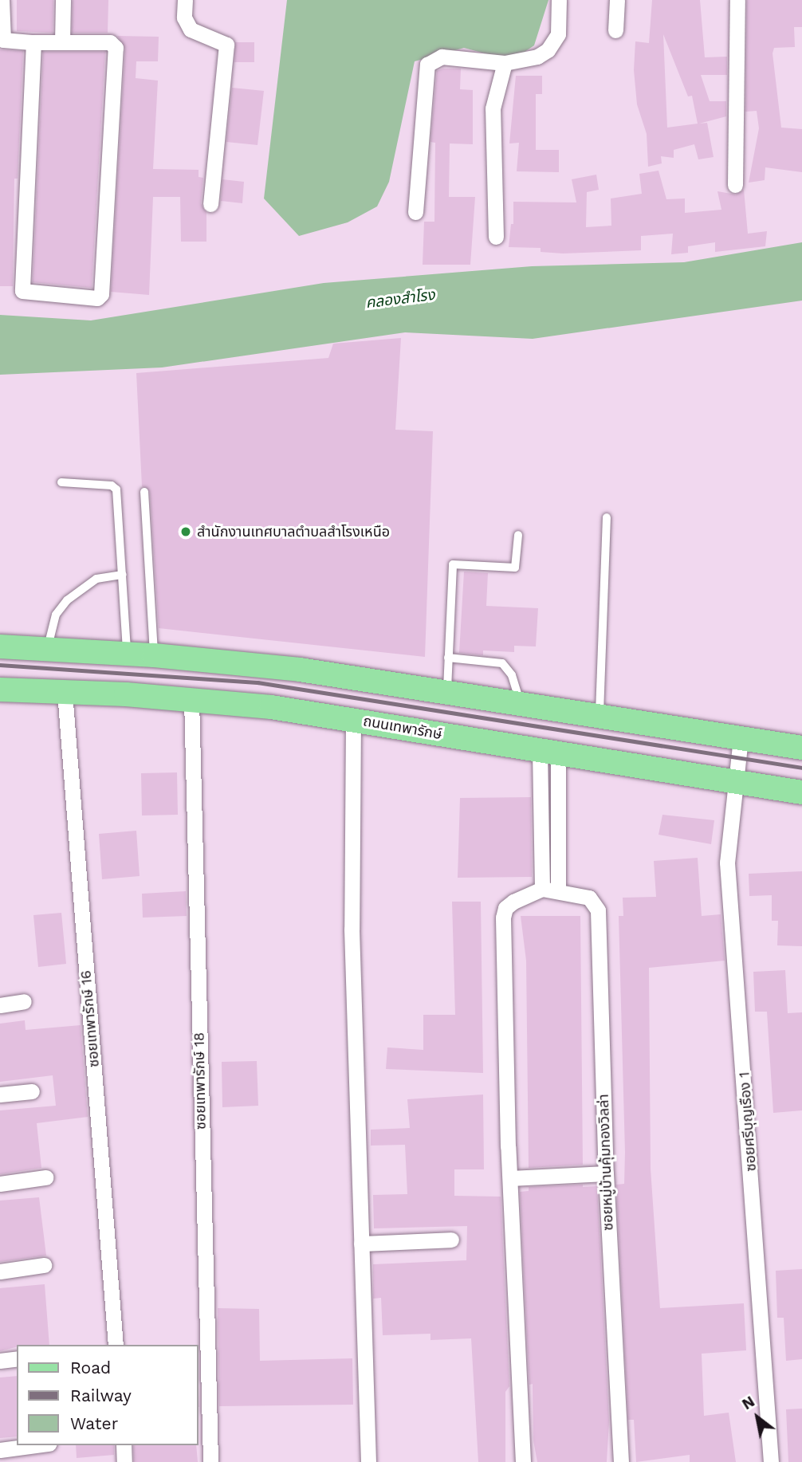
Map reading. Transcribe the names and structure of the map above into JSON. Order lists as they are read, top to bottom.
{
  "streets": {
    "main road": ["ถนนเทพารักษ์"],
    "street": [
      "ซอยเทพารักษ์ 16",
      "ซอยเทพารักษ์ 18",
      "ซอยศรีบุญเรือง 1",
      "ซอยหมู่บ้านคุ้มทองวิลล่า"
    ]
  },
  "crossings": [
    ["ถนนเทพารักษ์", "ซอยเทพารักษ์ 16"],
    ["ถนนเทพารักษ์", "ซอยเทพารักษ์ 18"],
    ["ถนนเทพารักษ์", "ซอยศรีบุญเรือง 1"]
  ],
  "water": ["คลองสำโรง"],
  "places": ["สำนักงานเทศบาลตำบลสำโรงเหนือ"],
  "legend": ["Road", "Railway", "Water"],
  "north": "top left"
}
